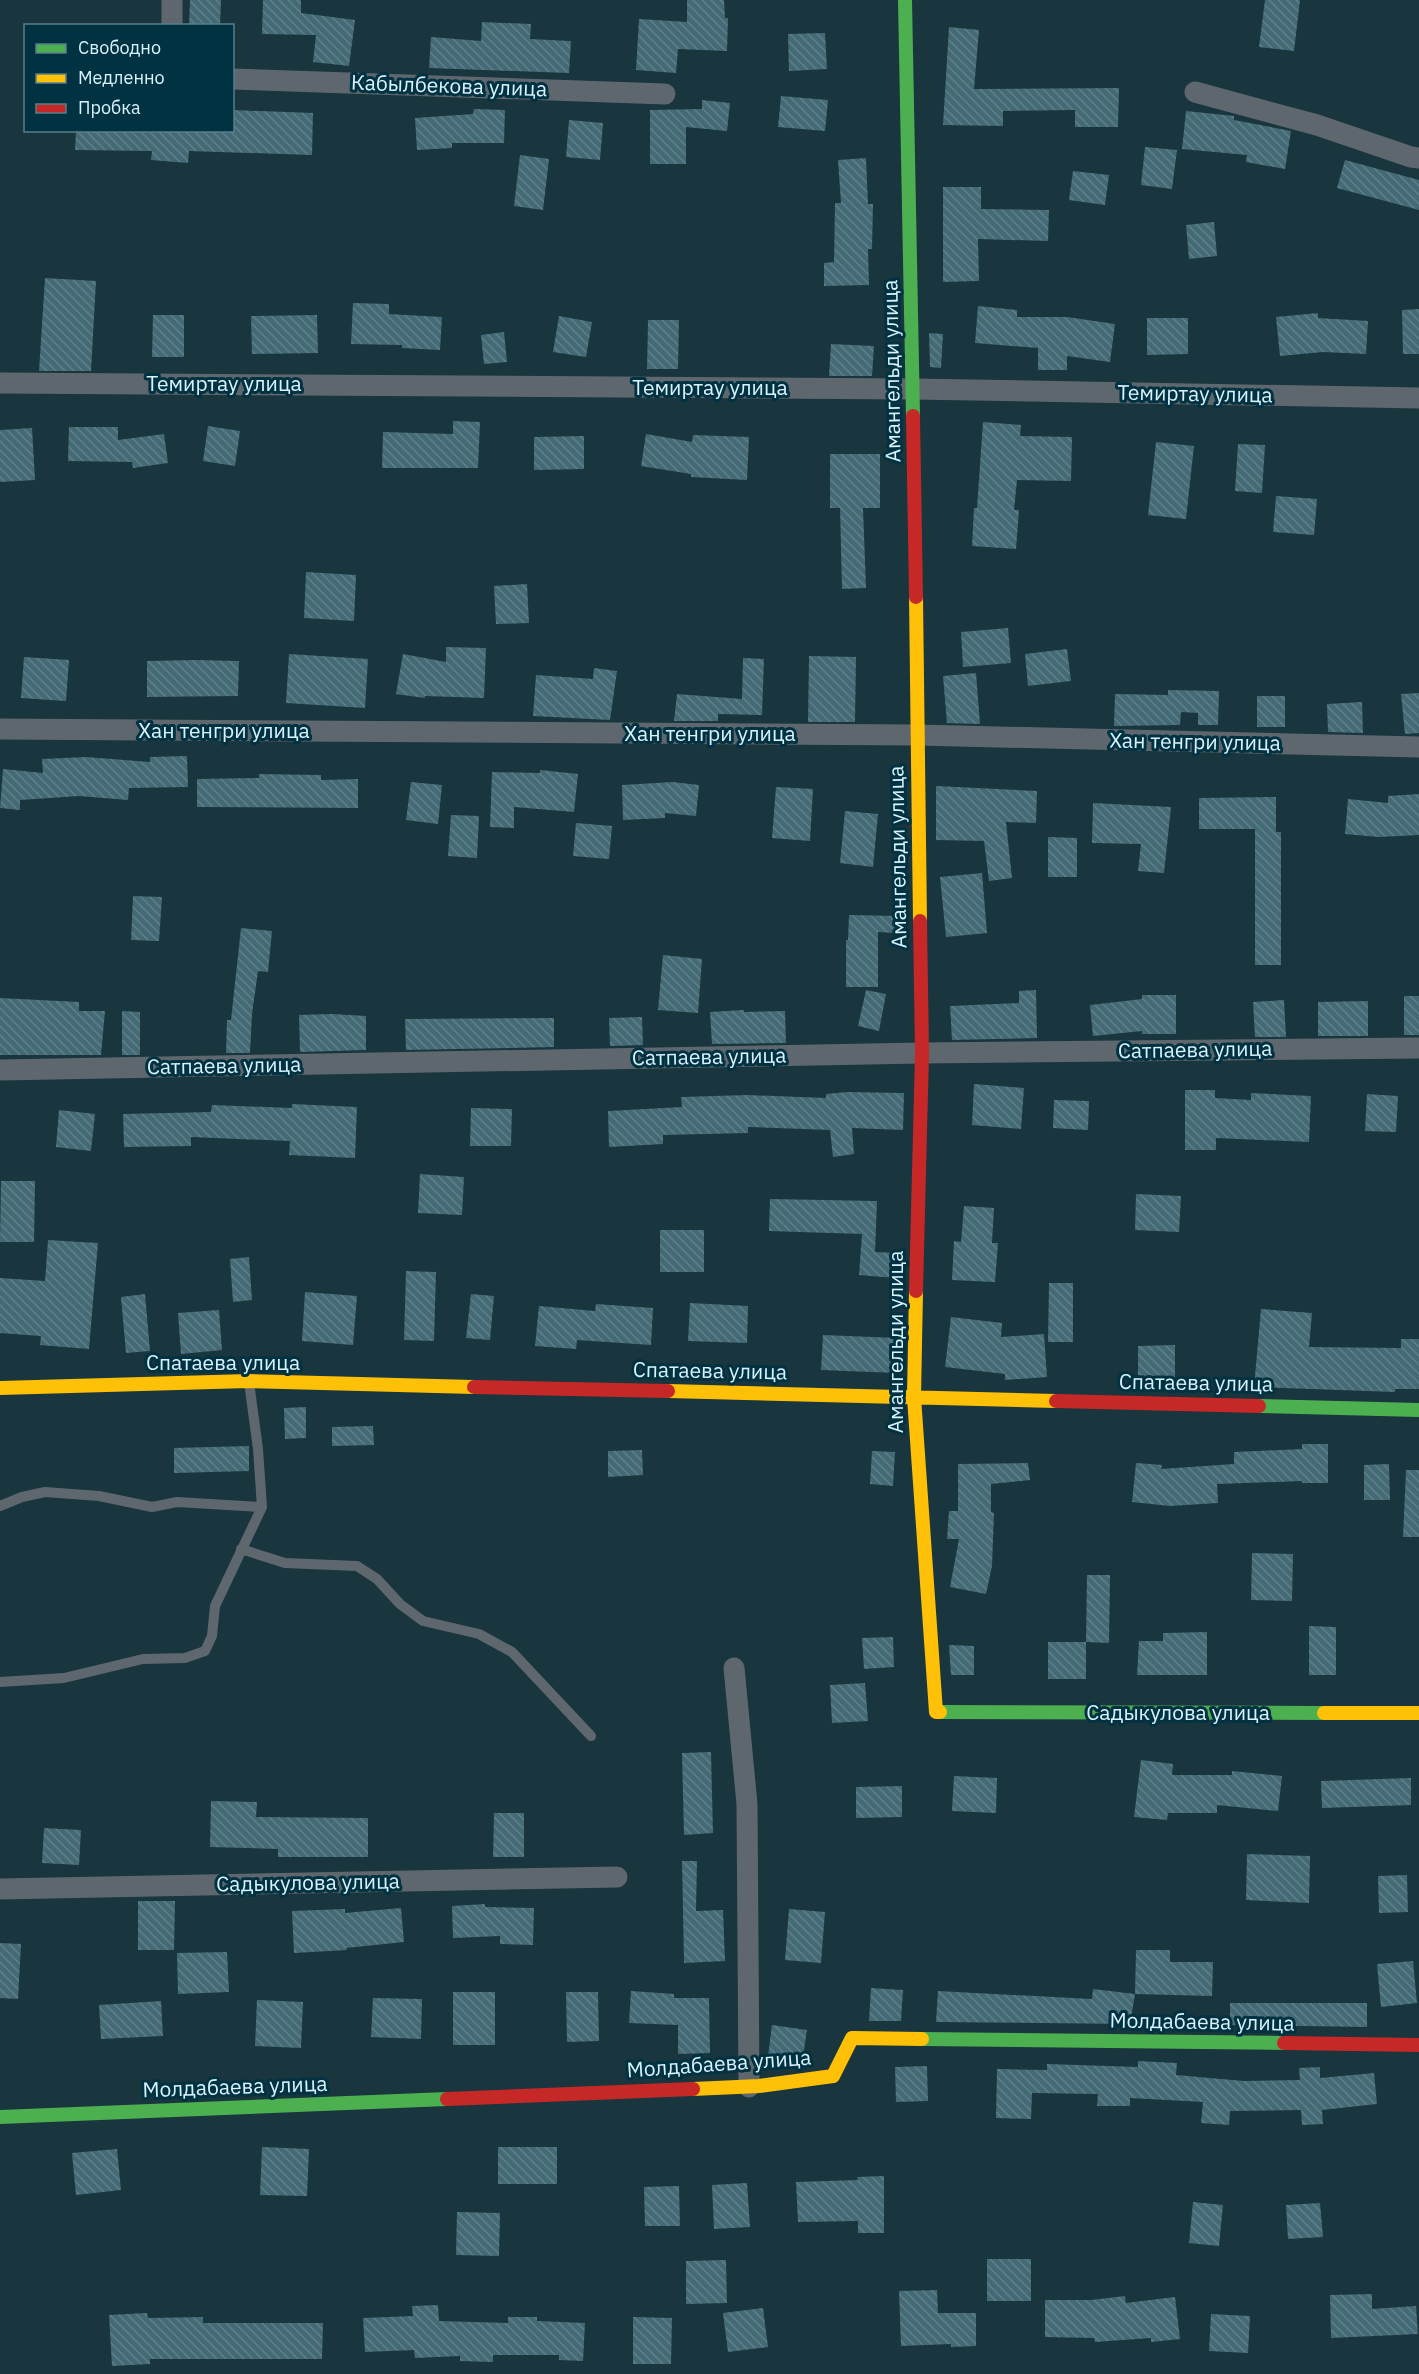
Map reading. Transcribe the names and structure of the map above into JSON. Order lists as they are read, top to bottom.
{
  "streets": {
    "street": [
      "Кабылбекова улица",
      "Амангельди улица",
      "Темиртау улица",
      "Хан тенгри улица",
      "Сатпаева улица",
      "Спатаева улица",
      "Садыкулова улица",
      "Молдабаева улица"
    ]
  },
  "crossings": [
    ["Амангельди улица", "Темиртау улица"],
    ["Амангельди улица", "Хан тенгри улица"],
    ["Амангельди улица", "Сатпаева улица"],
    ["Амангельди улица", "Спатаева улица"],
    ["Амангельди улица", "Садыкулова улица"]
  ],
  "legend": ["Свободно", "Медленно", "Пробка"]
}
